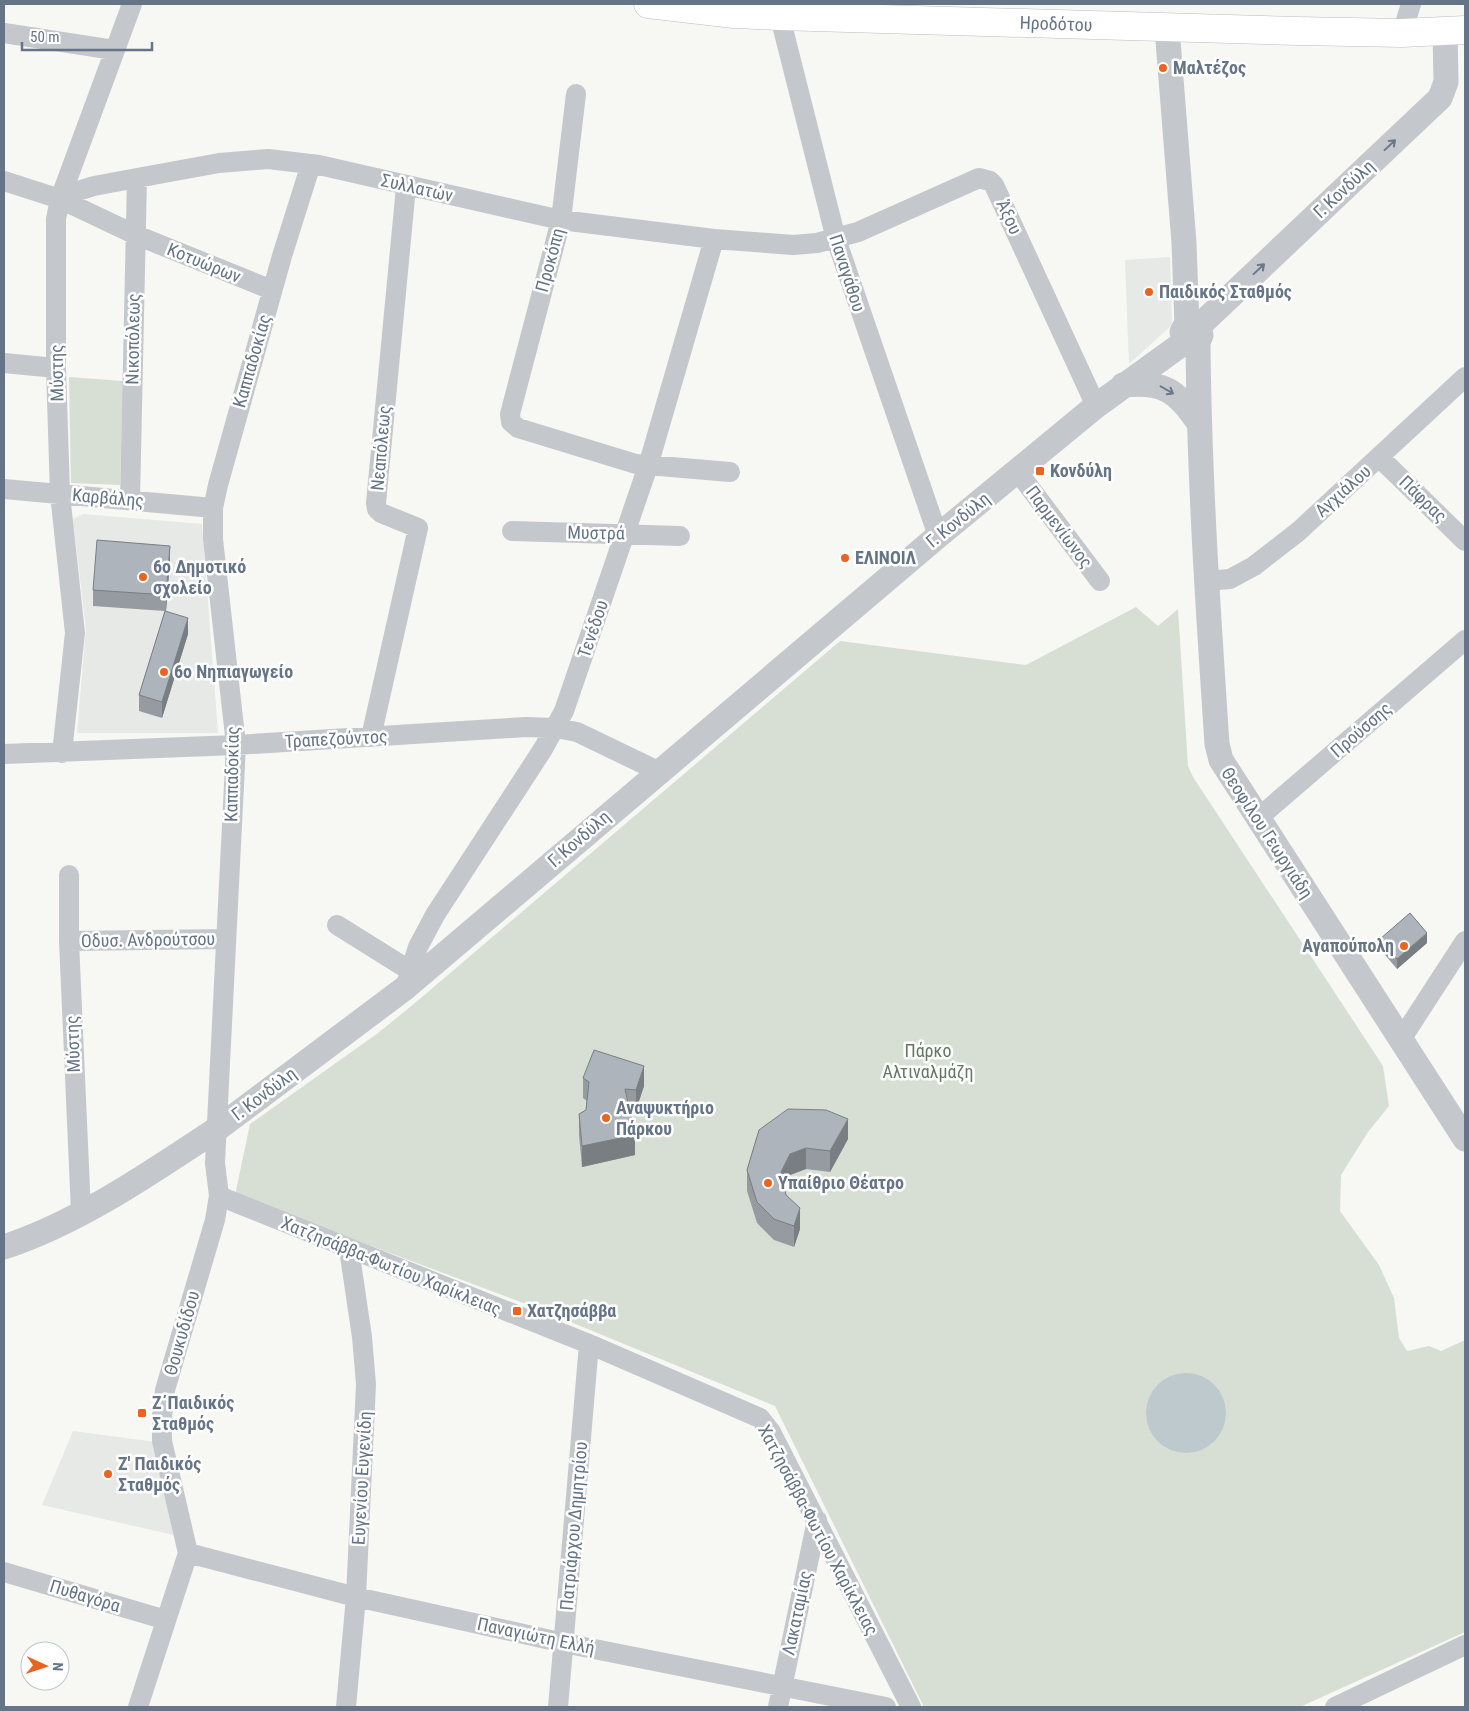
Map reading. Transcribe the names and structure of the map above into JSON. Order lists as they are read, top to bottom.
{
  "streets": {
    "main road": ["Ηροδότου"],
    "street": [
      "Συλλατών",
      "Γ. Κονδύλη",
      "Άξου",
      "Προκόπη",
      "Κοτυώρων",
      "Παναγάθου",
      "Νικοπόλεως",
      "Καππαδοκίας",
      "Μύστης",
      "Νεαπόλεως",
      "Αγχιάλου",
      "Καρβάλης",
      "Πάφρας",
      "Παρμενίωνος",
      "Μυστρά",
      "Τενέδου",
      "Προύσσης",
      "Τραπεζούντος",
      "Θεοφίλου Γεωργιάδη",
      "Οδυσ. Ανδρούτσου",
      "Χατζησάββα-Φωτίου Χαρίκλειας",
      "Θουκυδίδου",
      "Ευγενίου Ευγενίδη",
      "Πατριάρχου Δημητρίου",
      "Πυθαγόρα",
      "Λακαταμίας",
      "Παναγιώτη Ελλή"
    ]
  },
  "crossings": [
    ["Ηροδότου", "Γ. Κονδύλη"],
    ["Ηροδότου", "Παναγάθου"],
    ["Ηροδότου", "Θεοφίλου Γεωργιάδη"],
    ["Συλλατών", "Άξου"],
    ["Συλλατών", "Προκόπη"],
    ["Συλλατών", "Κοτυώρων"],
    ["Συλλατών", "Παναγάθου"],
    ["Συλλατών", "Νικοπόλεως"],
    ["Συλλατών", "Καππαδοκίας"],
    ["Συλλατών", "Μύστης"],
    ["Συλλατών", "Νεαπόλεως"],
    ["Συλλατών", "Τενέδου"],
    ["Γ. Κονδύλη", "Άξου"],
    ["Γ. Κονδύλη", "Παναγάθου"],
    ["Γ. Κονδύλη", "Καππαδοκίας"],
    ["Γ. Κονδύλη", "Μύστης"],
    ["Γ. Κονδύλη", "Παρμενίωνος"],
    ["Γ. Κονδύλη", "Τενέδου"],
    ["Γ. Κονδύλη", "Τραπεζούντος"],
    ["Γ. Κονδύλη", "Θεοφίλου Γεωργιάδη"],
    ["Γ. Κονδύλη", "Θουκυδίδου"],
    ["Άξου", "Παναγάθου"],
    ["Προκόπη", "Τενέδου"],
    ["Κοτυώρων", "Νικοπόλεως"],
    ["Κοτυώρων", "Καππαδοκίας"],
    ["Κοτυώρων", "Μύστης"],
    ["Νικοπόλεως", "Καρβάλης"],
    ["Καππαδοκίας", "Καρβάλης"],
    ["Καππαδοκίας", "Τραπεζούντος"],
    ["Καππαδοκίας", "Οδυσ. Ανδρούτσου"],
    ["Καππαδοκίας", "Θουκυδίδου"],
    ["Μύστης", "Καρβάλης"],
    ["Μύστης", "Τραπεζούντος"],
    ["Μύστης", "Οδυσ. Ανδρούτσου"],
    ["Νεαπόλεως", "Τραπεζούντος"],
    ["Αγχιάλου", "Πάφρας"],
    ["Αγχιάλου", "Θεοφίλου Γεωργιάδη"],
    ["Μυστρά", "Τενέδου"],
    ["Τενέδου", "Τραπεζούντος"],
    ["Προύσσης", "Θεοφίλου Γεωργιάδη"],
    ["Χατζησάββα-Φωτίου Χαρίκλειας", "Θουκυδίδου"],
    ["Χατζησάββα-Φωτίου Χαρίκλειας", "Ευγενίου Ευγενίδη"],
    ["Χατζησάββα-Φωτίου Χαρίκλειας", "Πατριάρχου Δημητρίου"],
    ["Χατζησάββα-Φωτίου Χαρίκλειας", "Λακαταμίας"],
    ["Θουκυδίδου", "Παναγιώτη Ελλή"],
    ["Ευγενίου Ευγενίδη", "Παναγιώτη Ελλή"],
    ["Πατριάρχου Δημητρίου", "Παναγιώτη Ελλή"],
    ["Λακαταμίας", "Παναγιώτη Ελλή"]
  ],
  "parks": ["Πάρκο Αλτιναλμάζη"],
  "places": {
    "other": [
      "Μαλτέζος",
      "Παιδικός Σταθμός",
      "ΕΛΙΝΟΙΛ",
      "6ο Δημοτικό σχολείο",
      "6ο Νηπιαγωγείο",
      "Αγαπούπολη",
      "Αναψυκτήριο Πάρκου",
      "Υπαίθριο Θέατρο",
      "Ζ' Παιδικός Σταθμός"
    ],
    "transit": ["Κονδύλη", "Χατζησάββα", "Ζ΄Παιδικός Σταθμός"]
  },
  "scale_bar": "50 m",
  "north": "right"
}
